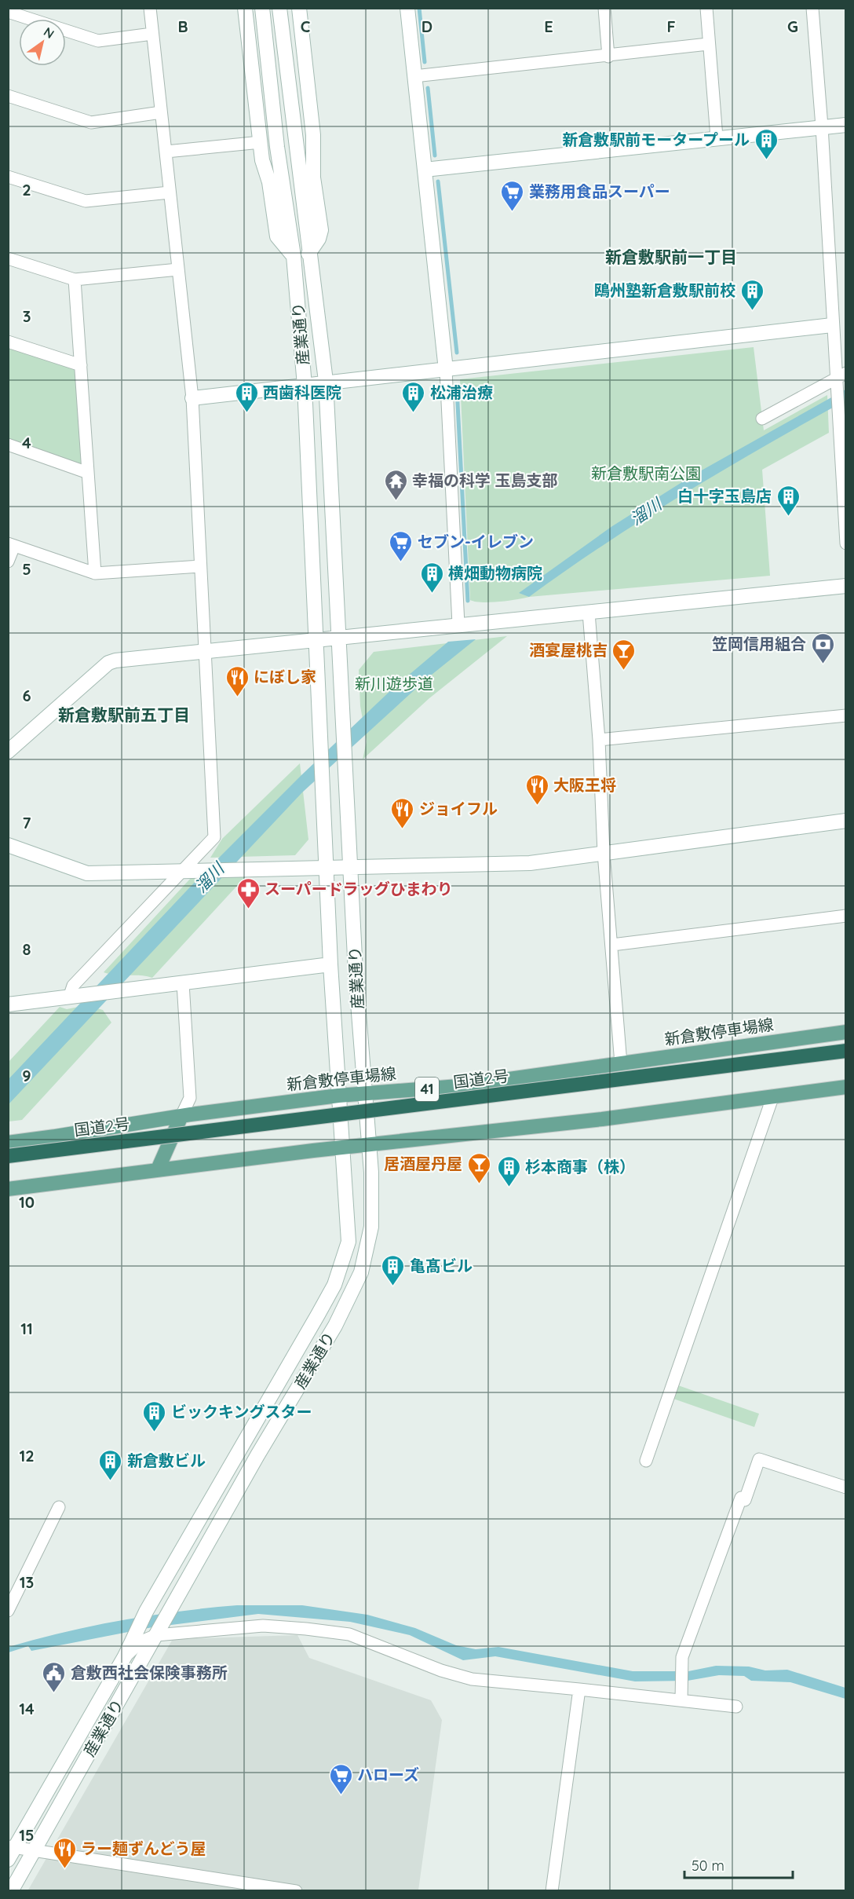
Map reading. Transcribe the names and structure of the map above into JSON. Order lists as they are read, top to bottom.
{
  "streets": {
    "highway": ["国道2号"],
    "main road": ["新倉敷停車場線", "41"],
    "street": ["産業通り"]
  },
  "crossings": [
    ["産業通り", "新倉敷停車場線"]
  ],
  "districts": ["新倉敷駅前一丁目", "新倉敷駅前五丁目"],
  "water": ["溜川"],
  "parks": ["新倉敷駅南公園", "新川遊歩道"],
  "places": {
    "building": [
      "新倉敷駅前モータープール",
      "鴎州塾新倉敷駅前校",
      "西歯科医院",
      "松浦治療",
      "白十字玉島店",
      "横畑動物病院",
      "杉本商事（株）",
      "亀髙ビル",
      "ビックキングスター",
      "新倉敷ビル"
    ],
    "supermarket": ["業務用食品スーパー", "セブン-イレブン", "ハローズ"],
    "temple": ["幸福の科学 玉島支部"],
    "bank": ["笠岡信用組合"],
    "bar": ["酒宴屋桃吉", "居酒屋丹屋"],
    "restaurant": [
      "にぼし家",
      "大阪王将",
      "ジョイフル",
      "ラー麺ずんどう屋"
    ],
    "pharmacy": ["スーパードラッグひまわり"],
    "public building": ["倉敷西社会保険事務所"]
  },
  "scale_bar": "50 m",
  "north": "top right",
  "grid": {
    "columns": [
      "B",
      "C",
      "D",
      "E",
      "F",
      "G"
    ],
    "rows": [
      "2",
      "3",
      "4",
      "5",
      "6",
      "7",
      "8",
      "9",
      "10",
      "11",
      "12",
      "13",
      "14",
      "15"
    ]
  }
}
